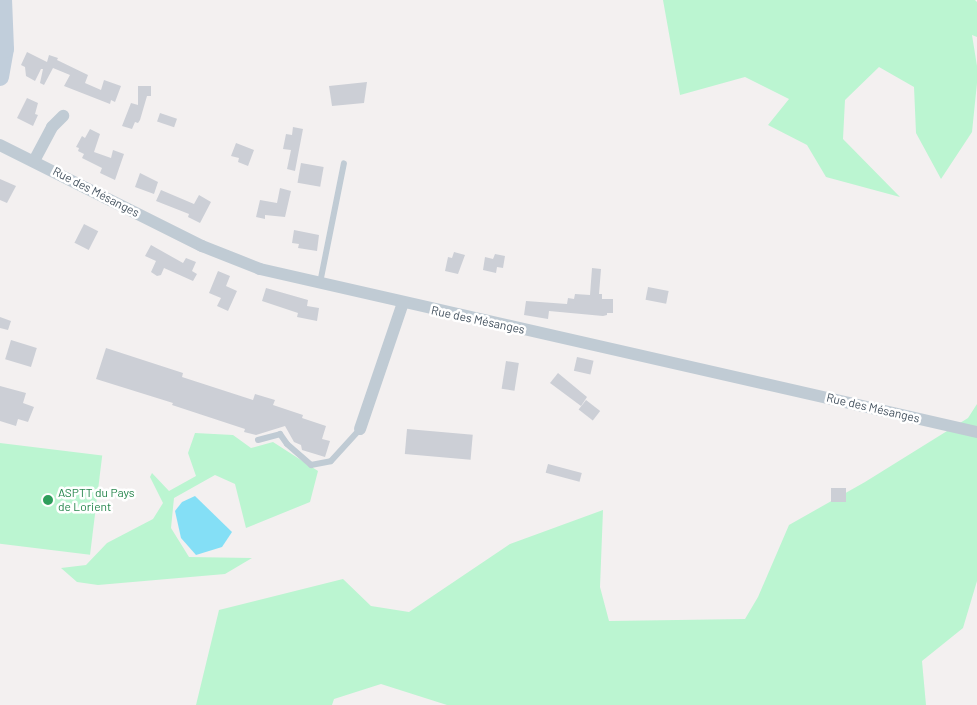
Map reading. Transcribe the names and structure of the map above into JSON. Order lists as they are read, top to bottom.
{
  "streets": {
    "street": ["Rue des Mésanges"]
  },
  "places": ["ASPTT du Pays de Lorient"]
}
